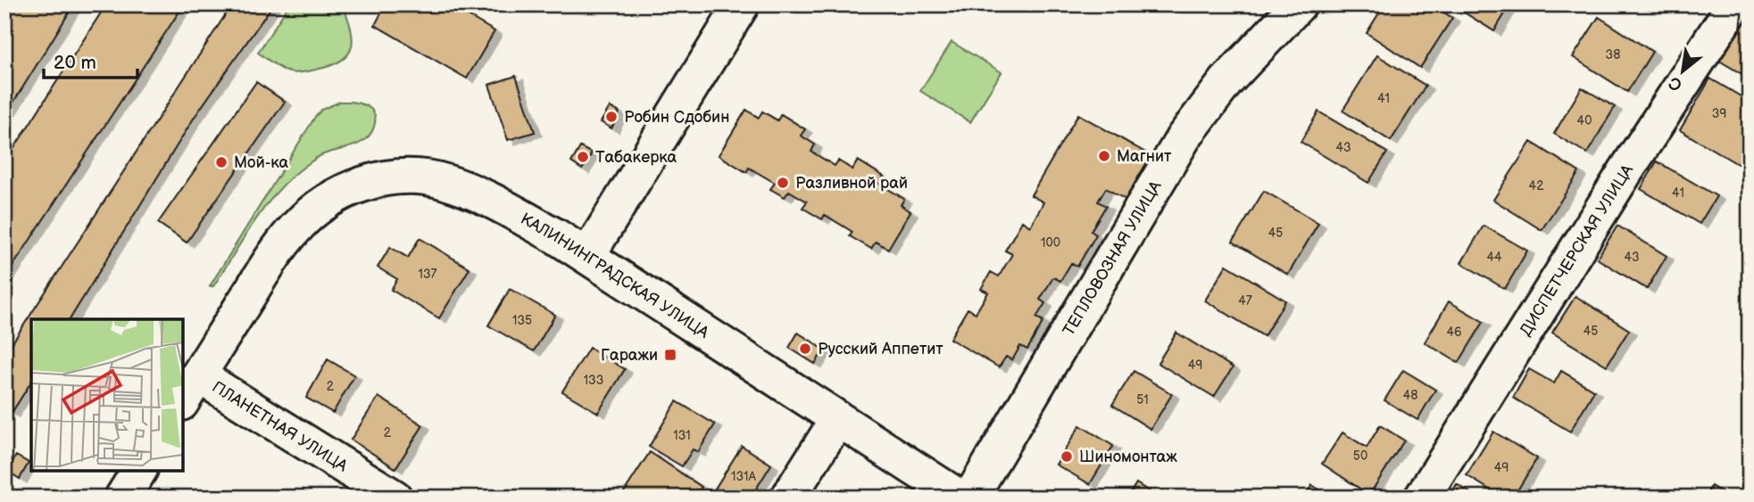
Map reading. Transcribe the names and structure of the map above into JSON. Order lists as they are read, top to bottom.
{
  "streets": {
    "street": [
      "ДИСПЕТЧЕРСКАЯ УЛИЦА",
      "ТЕПЛОВОЗНАЯ УЛИЦА",
      "КАЛИНИНГРАДСКАЯ УЛИЦА",
      "ПЛАНЕТНАЯ УЛИЦА"
    ]
  },
  "crossings": [
    ["КАЛИНИНГРАДСКАЯ УЛИЦА", "ПЛАНЕТНАЯ УЛИЦА"]
  ],
  "places": {
    "other": [
      "Робин Сдобин",
      "Магнит",
      "Табакерка",
      "Мой-ка",
      "Разливной рай",
      "Русский Аппетит",
      "Шиномонтаж"
    ],
    "transit": ["Гаражи"]
  },
  "house_numbers": [
    "38",
    "41",
    "39",
    "40",
    "43",
    "42",
    "41",
    "45",
    "100",
    "44",
    "43",
    "137",
    "47",
    "135",
    "45",
    "46",
    "49",
    "133",
    "2",
    "48",
    "51",
    "2",
    "131",
    "50",
    "49",
    "131А"
  ],
  "scale_bar": "20 m",
  "north": "bottom left"
}
